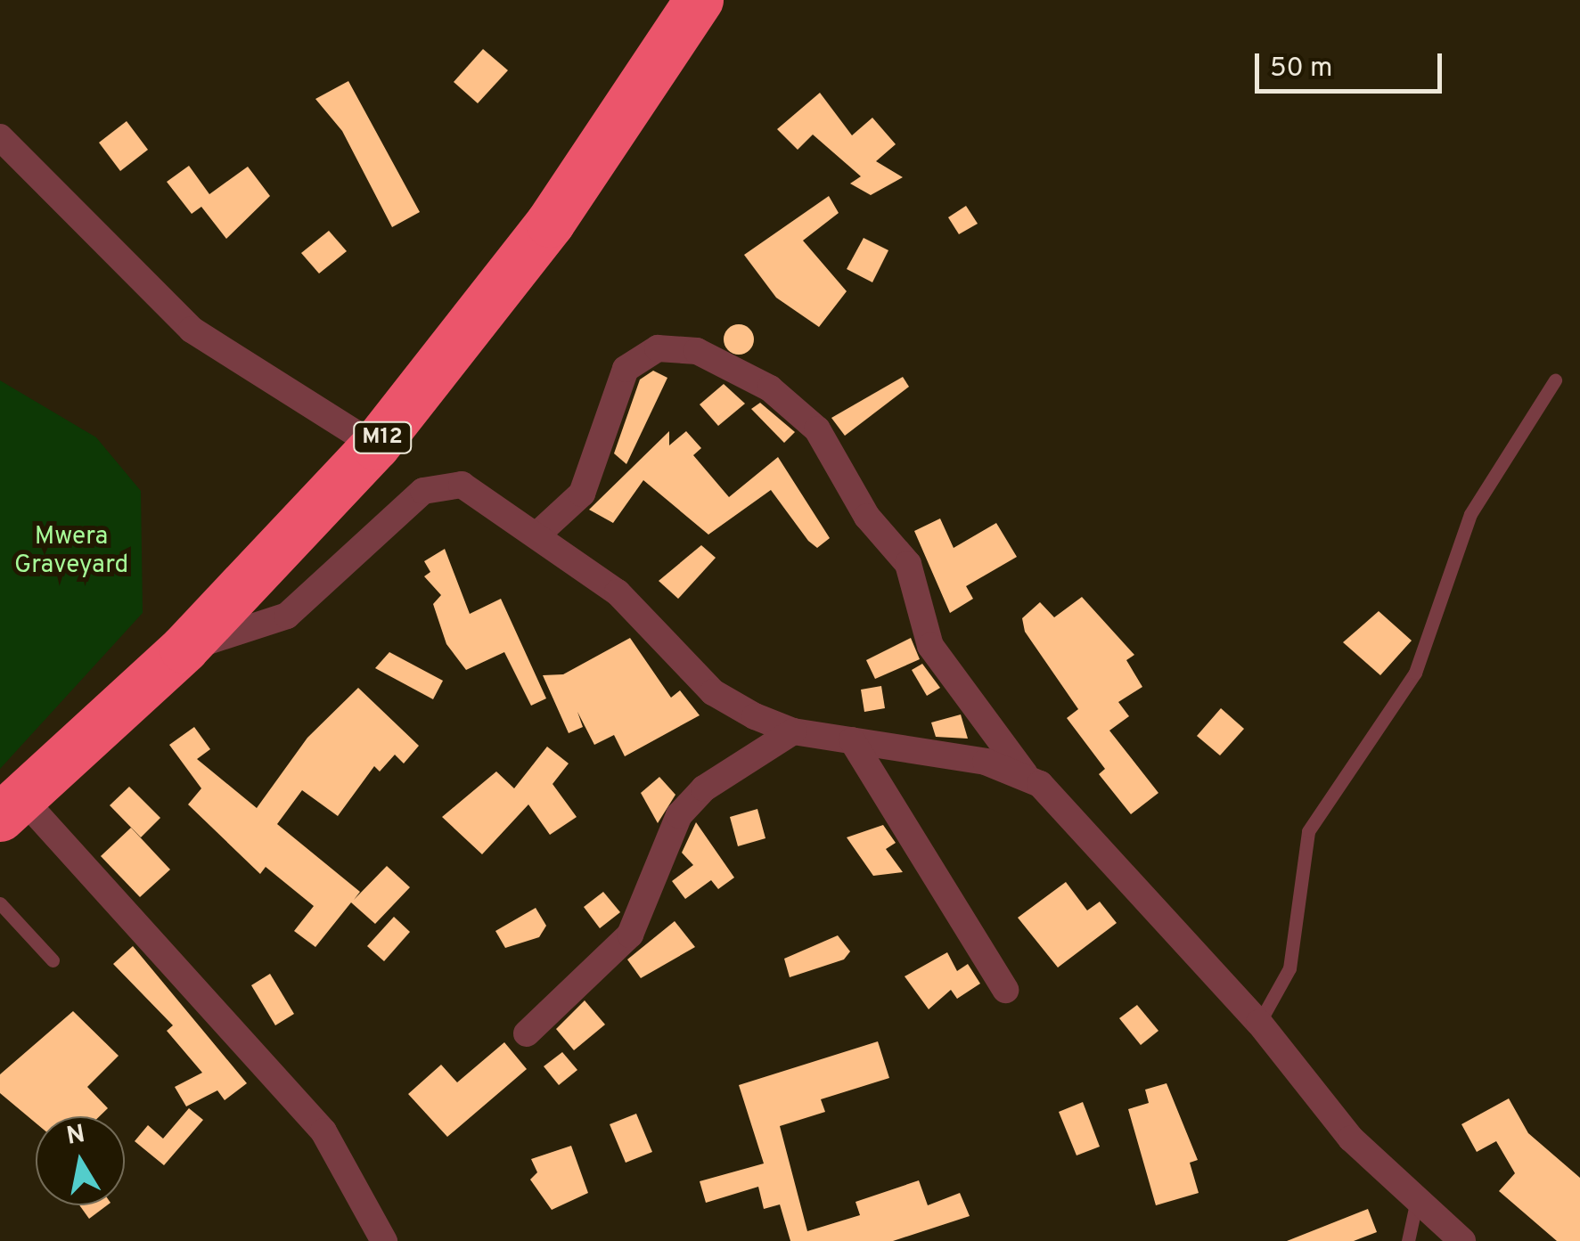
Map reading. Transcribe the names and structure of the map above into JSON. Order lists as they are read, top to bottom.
{
  "streets": {
    "highway": ["M12"]
  },
  "parks": ["Mwera Graveyard"],
  "scale_bar": "50 m",
  "north": "top"
}
